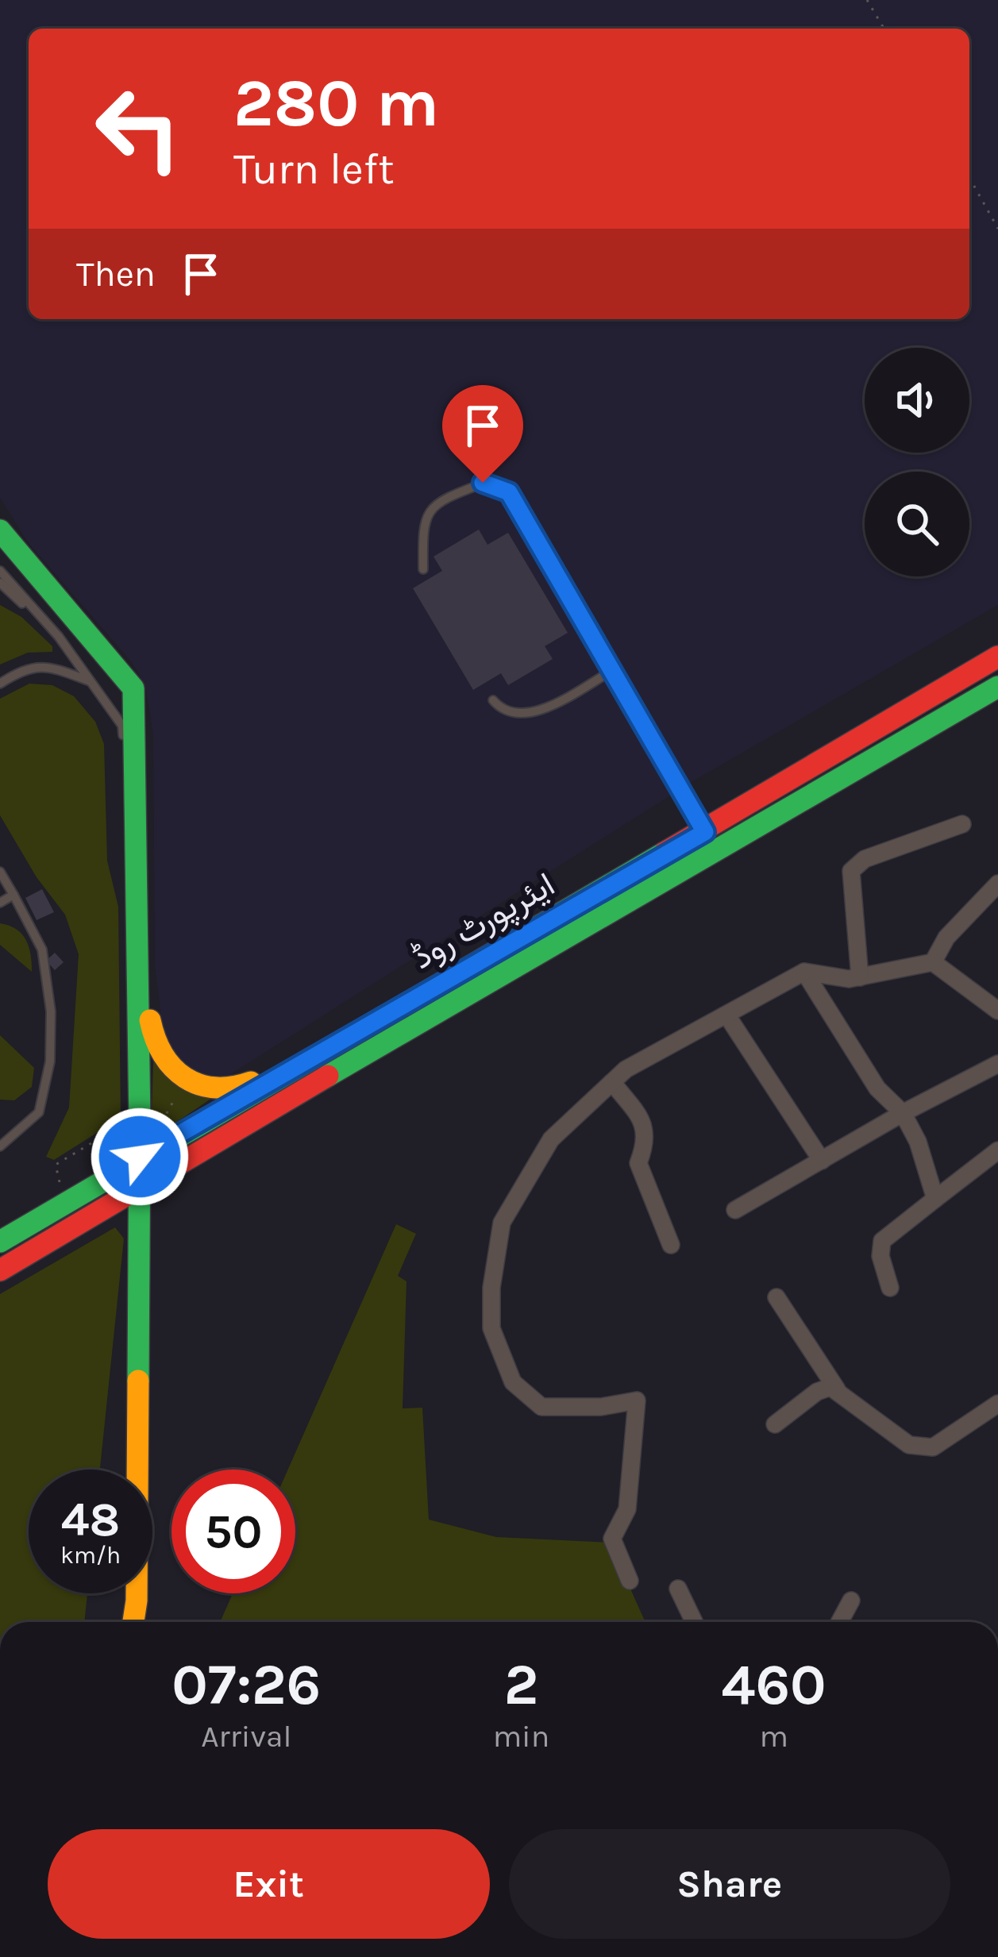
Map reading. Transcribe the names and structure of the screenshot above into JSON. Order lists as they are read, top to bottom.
{
  "streets": {
    "main road": ["ایئرپورٹ روڈ"]
  },
  "page": {
    "turn": ["280 m", "Turn left"],
    "then": "Then",
    "speed": "48 km/h",
    "limit": "50",
    "eta": [
      "07:26",
      "Arrival",
      "2",
      "min",
      "460",
      "m"
    ],
    "buttons": ["Exit", "Share"]
  }
}
